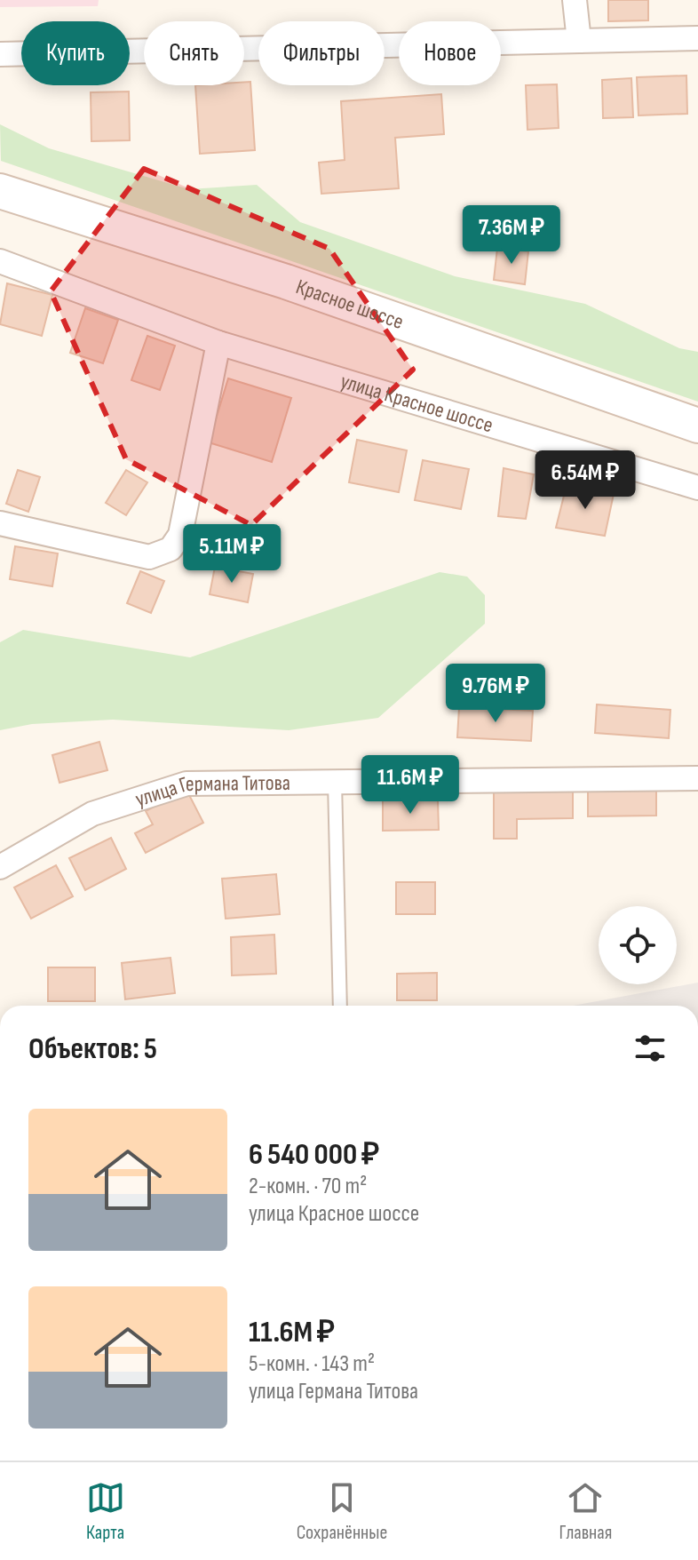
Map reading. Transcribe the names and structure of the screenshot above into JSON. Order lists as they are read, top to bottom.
{
  "streets": {
    "main road": ["Красное шоссе"],
    "street": ["улица Красное шоссе", "улица Германа Титова"]
  },
  "page": {
    "chip": [
      "Купить",
      "Снять",
      "Фильтры",
      "Новое"
    ],
    "price": [
      "7.36M ₽",
      "6.54M ₽",
      "5.11M ₽",
      "9.76M ₽",
      "11.6M ₽"
    ],
    "heading": "Объектов: 5",
    "list": [
      {
        "name": "6 540 000 ₽",
        "note": "2-комн. · 70 m² · улица Красное шоссе"
      },
      {
        "name": "11.6M ₽",
        "note": "5-комн. · 143 m² · улица Германа Титова"
      }
    ],
    "tabs": ["Карта", "Сохранённые", "Главная"]
  }
}
